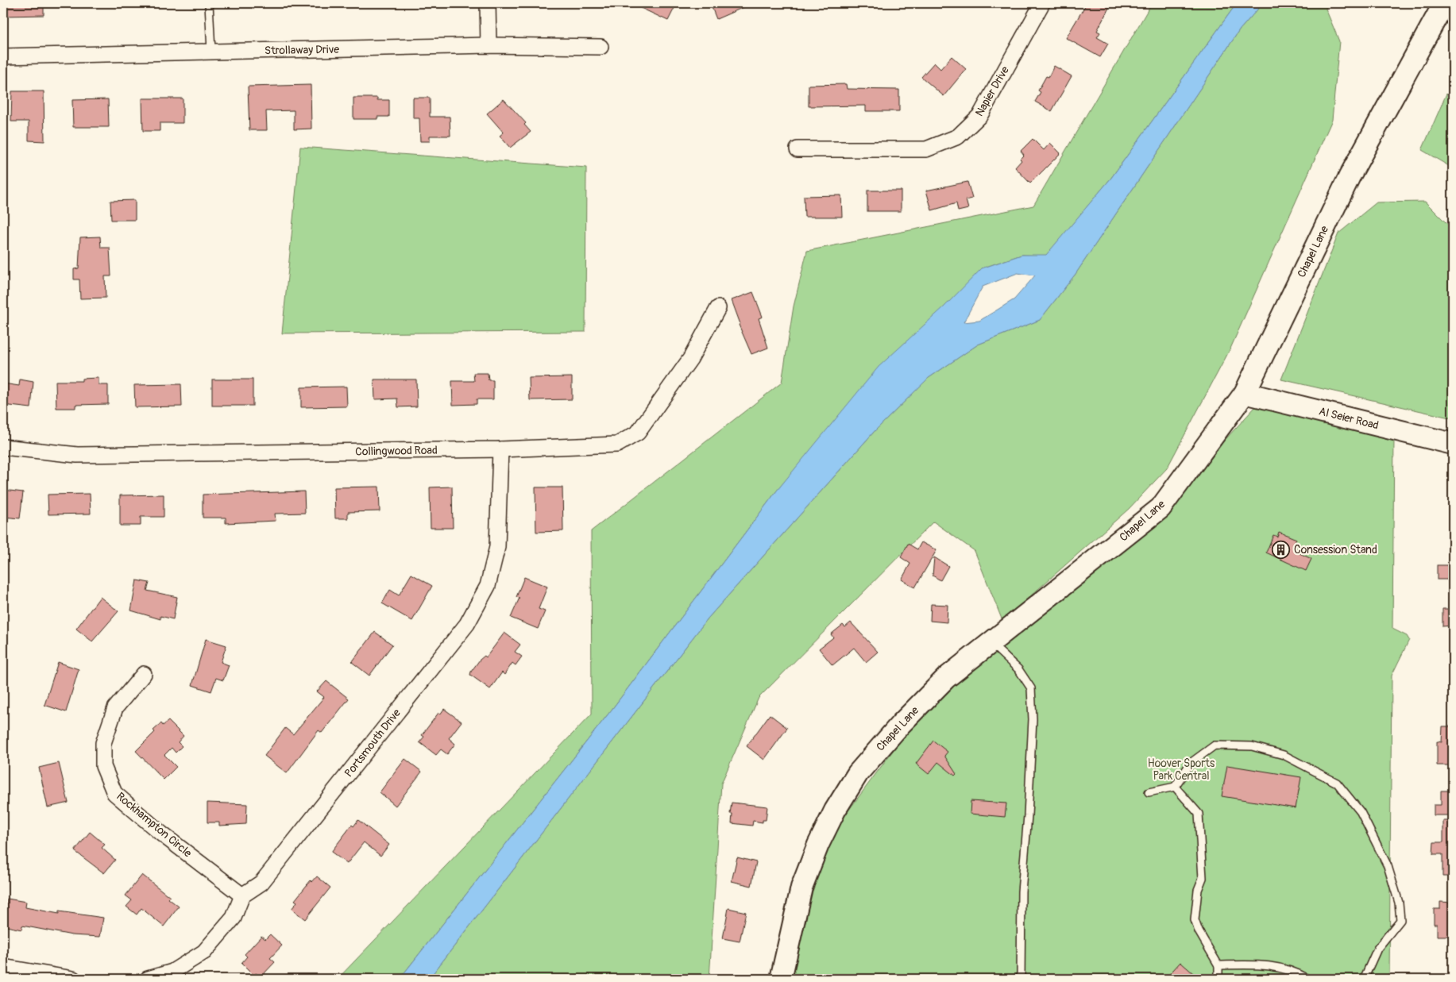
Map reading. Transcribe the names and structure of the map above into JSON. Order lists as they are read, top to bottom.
{
  "streets": {
    "street": [
      "Strollaway Drive",
      "Napier Drive",
      "Chapel Lane",
      "Al Seier Road",
      "Collingwood Road",
      "Portsmouth Drive",
      "Rockhampton Circle"
    ]
  },
  "crossings": [
    ["Chapel Lane", "Al Seier Road"],
    ["Collingwood Road", "Portsmouth Drive"],
    ["Portsmouth Drive", "Rockhampton Circle"]
  ],
  "parks": ["Hoover Sports Park Central"],
  "places": {
    "building": ["Consession Stand"]
  }
}
